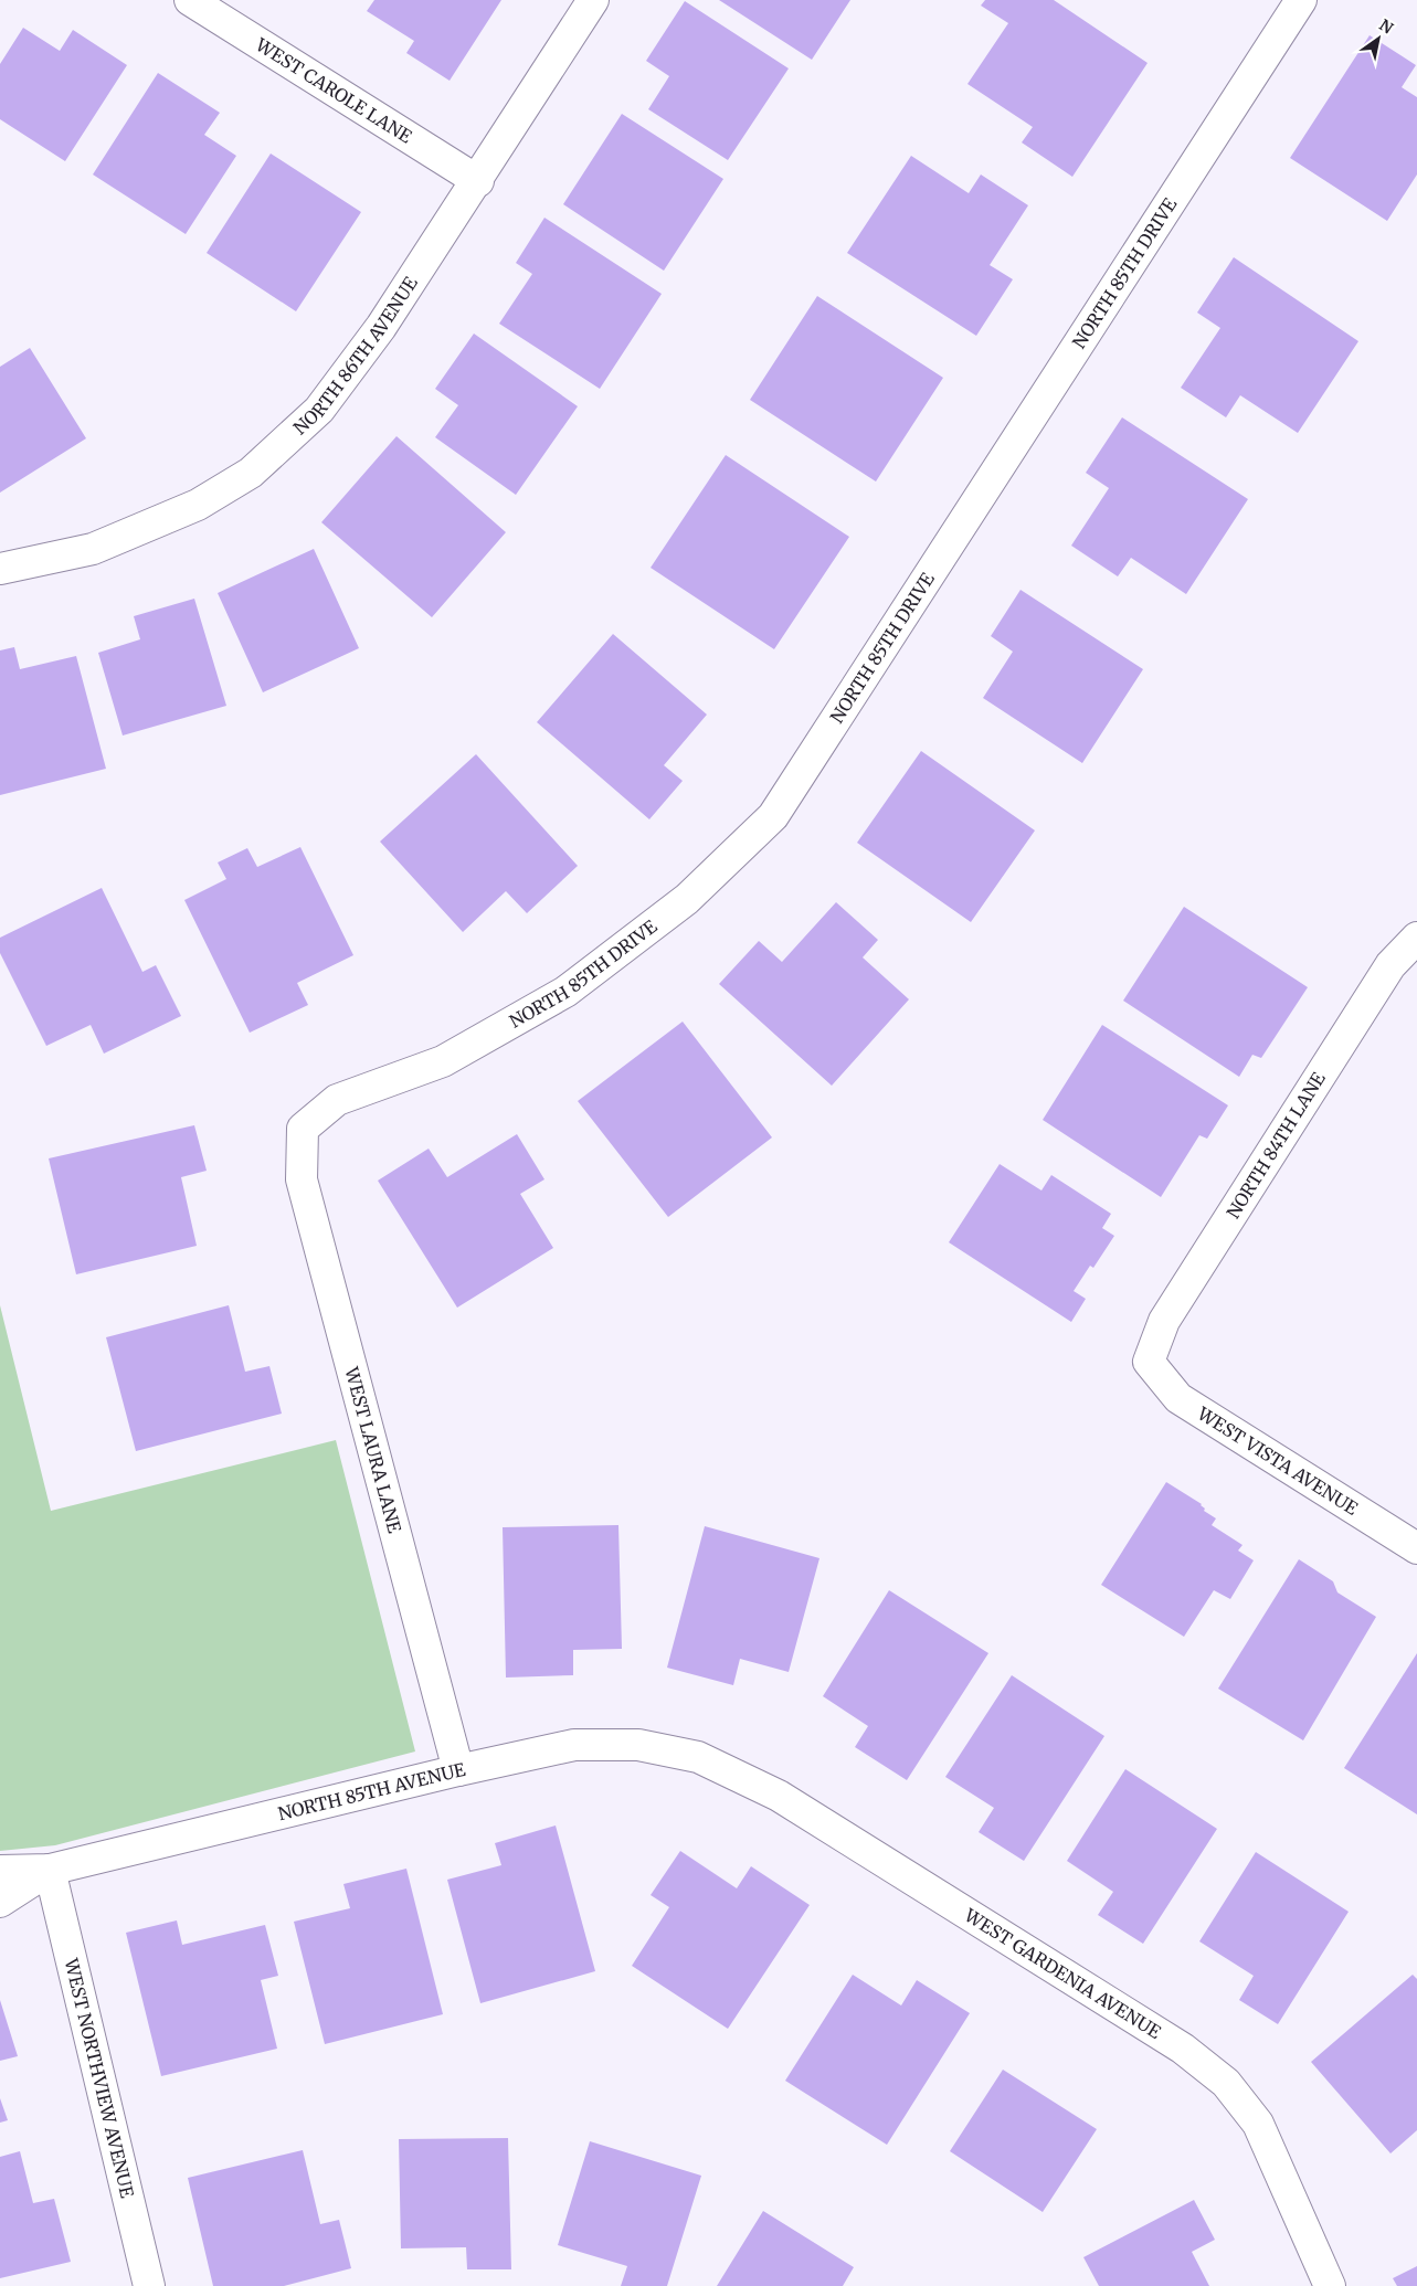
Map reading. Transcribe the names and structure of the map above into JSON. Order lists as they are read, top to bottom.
{
  "streets": {
    "street": [
      "WEST CAROLE LANE",
      "NORTH 85TH DRIVE",
      "NORTH 86TH AVENUE",
      "NORTH 84TH LANE",
      "WEST LAURA LANE",
      "WEST VISTA AVENUE",
      "NORTH 85TH AVENUE",
      "WEST GARDENIA AVENUE",
      "WEST NORTHVIEW AVENUE"
    ]
  },
  "crossings": [
    ["WEST CAROLE LANE", "NORTH 86TH AVENUE"],
    ["NORTH 85TH DRIVE", "WEST LAURA LANE"],
    ["NORTH 84TH LANE", "WEST VISTA AVENUE"],
    ["WEST LAURA LANE", "NORTH 85TH AVENUE"],
    ["NORTH 85TH AVENUE", "WEST GARDENIA AVENUE"],
    ["NORTH 85TH AVENUE", "WEST NORTHVIEW AVENUE"]
  ],
  "north": "top right"
}
